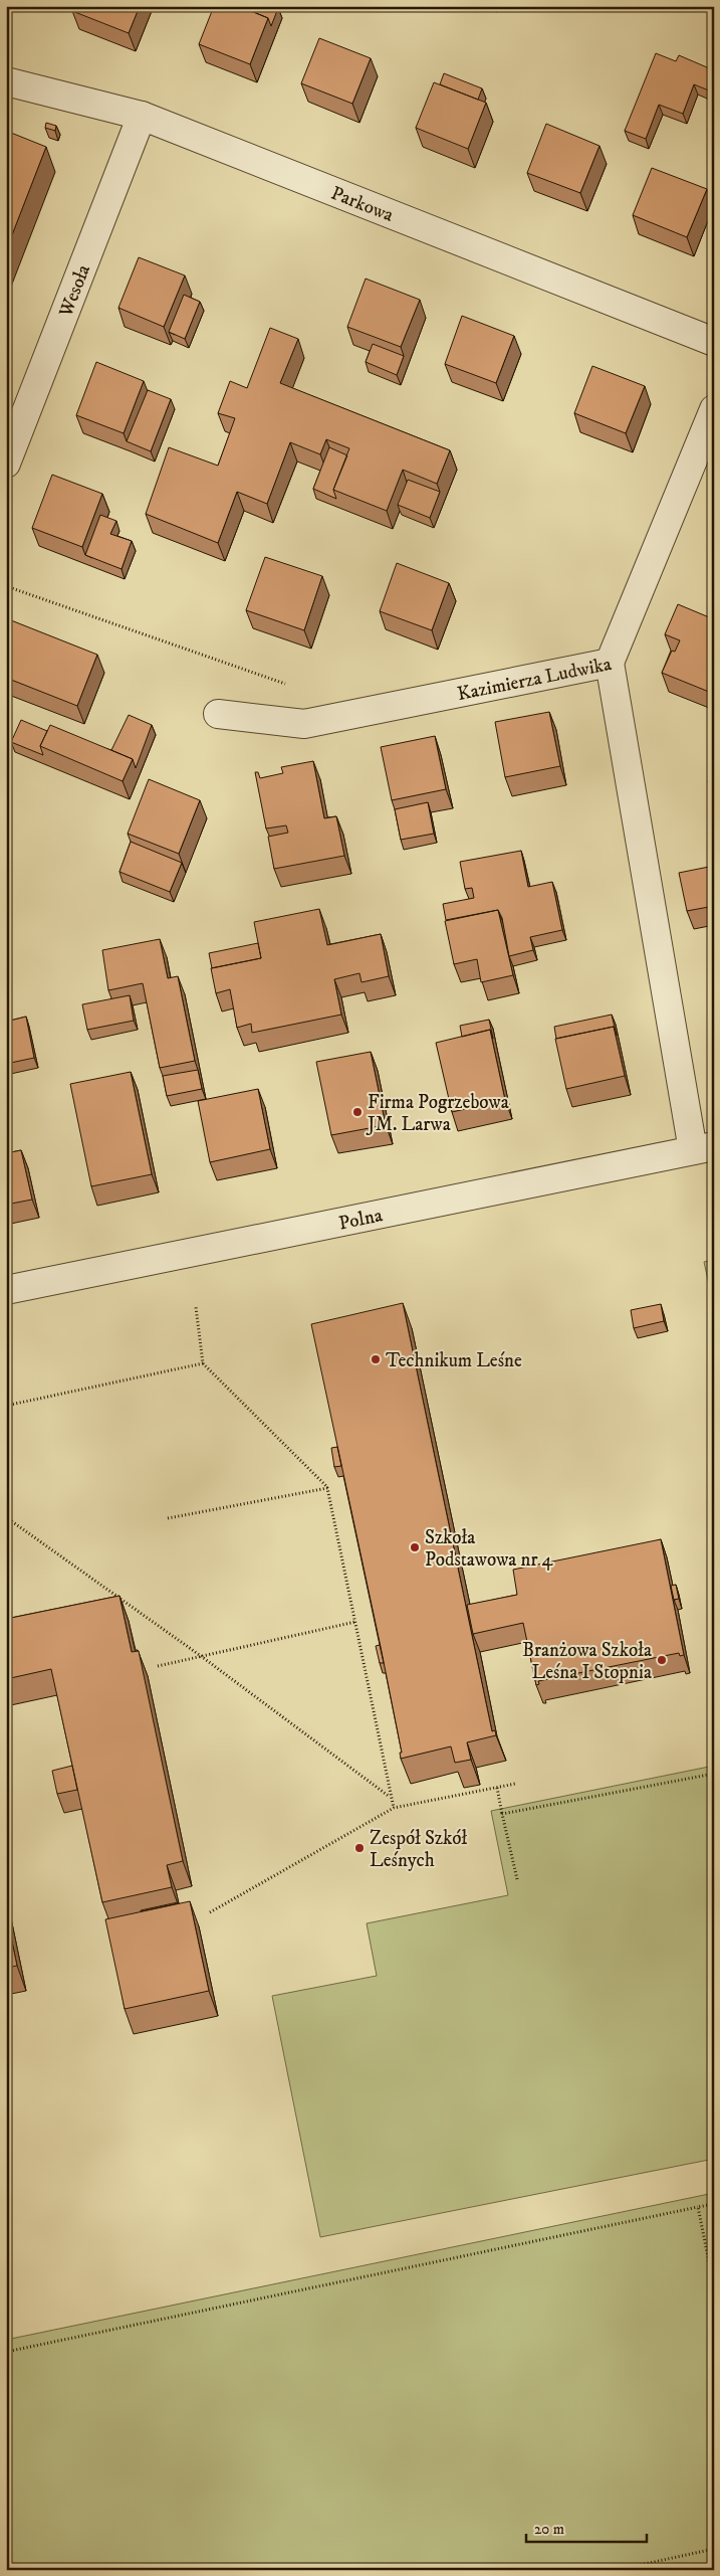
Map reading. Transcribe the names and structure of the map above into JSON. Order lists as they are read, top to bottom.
{
  "streets": {
    "street": [
      "Parkowa",
      "Wesoła",
      "Kazimierza Ludwika",
      "Polna"
    ]
  },
  "crossings": [
    ["Parkowa", "Wesoła"]
  ],
  "places": [
    "Firma Pogrzebowa JM. Larwa",
    "Technikum Leśne",
    "Szkoła Podstawowa nr 4",
    "Branżowa Szkoła Leśna I Stopnia",
    "Zespół Szkół Leśnych"
  ],
  "scale_bar": "20 m"
}
